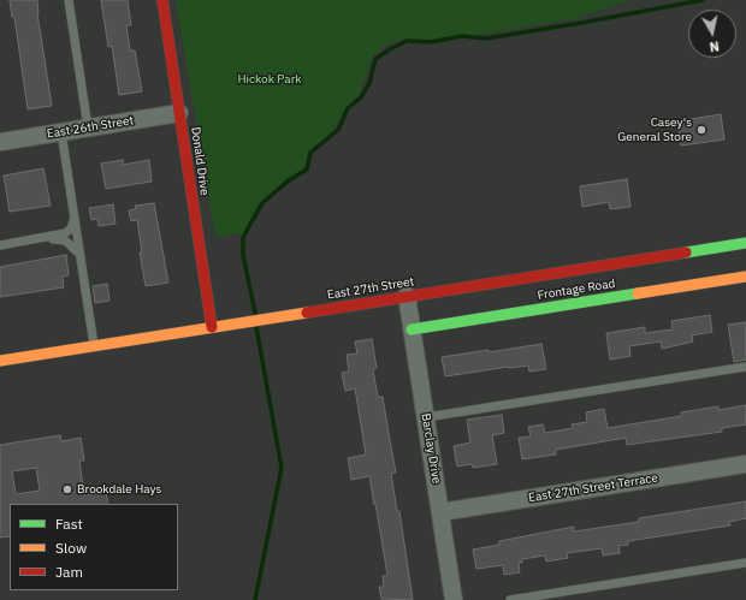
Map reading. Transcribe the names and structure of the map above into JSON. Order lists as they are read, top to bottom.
{
  "streets": {
    "main road": ["Donald Drive", "East 27th Street", "Frontage Road"],
    "street": ["East 26th Street", "Barclay Drive", "East 27th Street Terrace"]
  },
  "crossings": [
    ["East 26th Street", "Donald Drive"],
    ["Donald Drive", "East 27th Street"],
    ["East 27th Street", "Barclay Drive"],
    ["Frontage Road", "Barclay Drive"],
    ["Barclay Drive", "East 27th Street Terrace"]
  ],
  "parks": ["Hickok Park"],
  "places": ["Casey's General Store", "Brookdale Hays"],
  "legend": ["Fast", "Slow", "Jam"],
  "north": "bottom"
}
